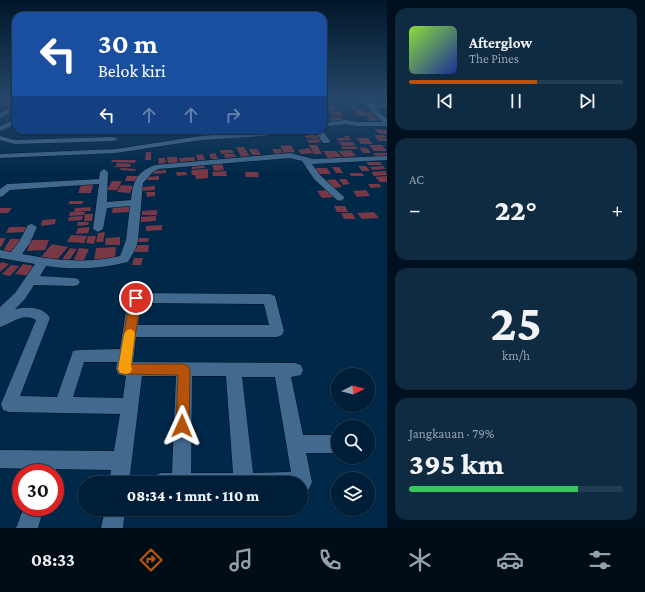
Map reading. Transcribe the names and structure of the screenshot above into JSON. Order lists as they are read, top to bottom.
{
  "north": "right",
  "page": {
    "turn": ["30 m", "Belok kiri"],
    "song": ["Afterglow", "The Pines"],
    "tile": [
      "AC",
      ["25", "km/h"],
      ["Jangkauan · 79%", "395 km"]
    ],
    "heat": ["−", "22°", "+"],
    "limit": "30",
    "trip": "08:34 · 1 mnt · 110 m",
    "tabs": "08:33"
  }
}
